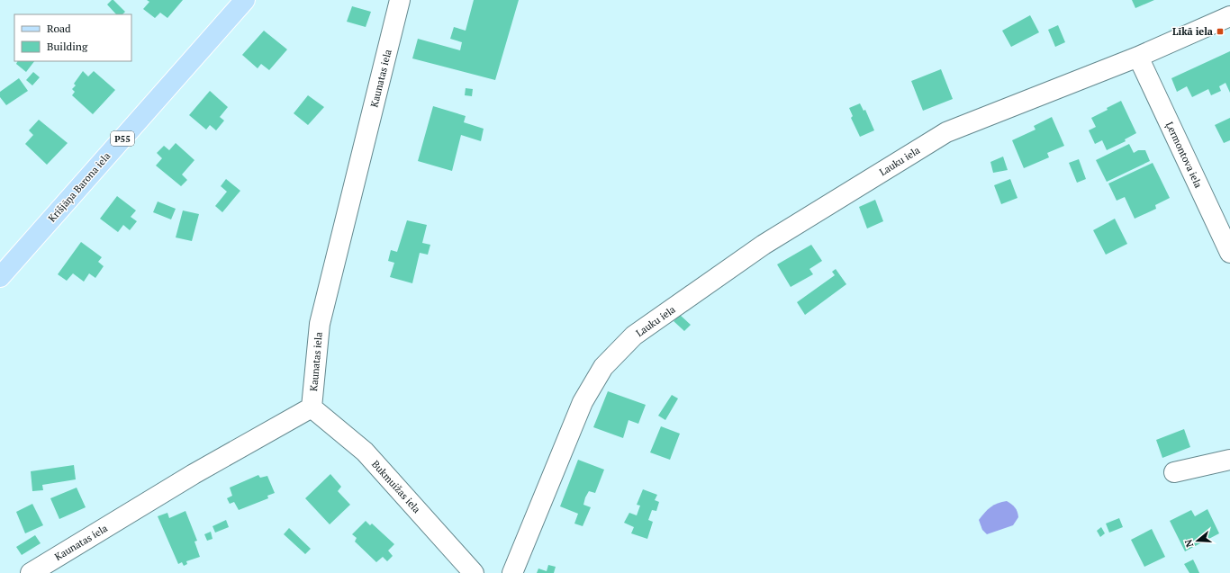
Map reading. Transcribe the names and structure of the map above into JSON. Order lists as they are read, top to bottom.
{
  "streets": {
    "main road": ["P55", "Krišjāņa Barona iela"],
    "street": [
      "Kaunatas iela",
      "Ļermontova iela",
      "Lauku iela",
      "Bukmuižas iela"
    ]
  },
  "crossings": [
    ["Kaunatas iela", "Bukmuižas iela"],
    ["Ļermontova iela", "Lauku iela"]
  ],
  "places": {
    "transit": ["Līkā iela"]
  },
  "legend": ["Road", "Building"],
  "north": "left"
}
